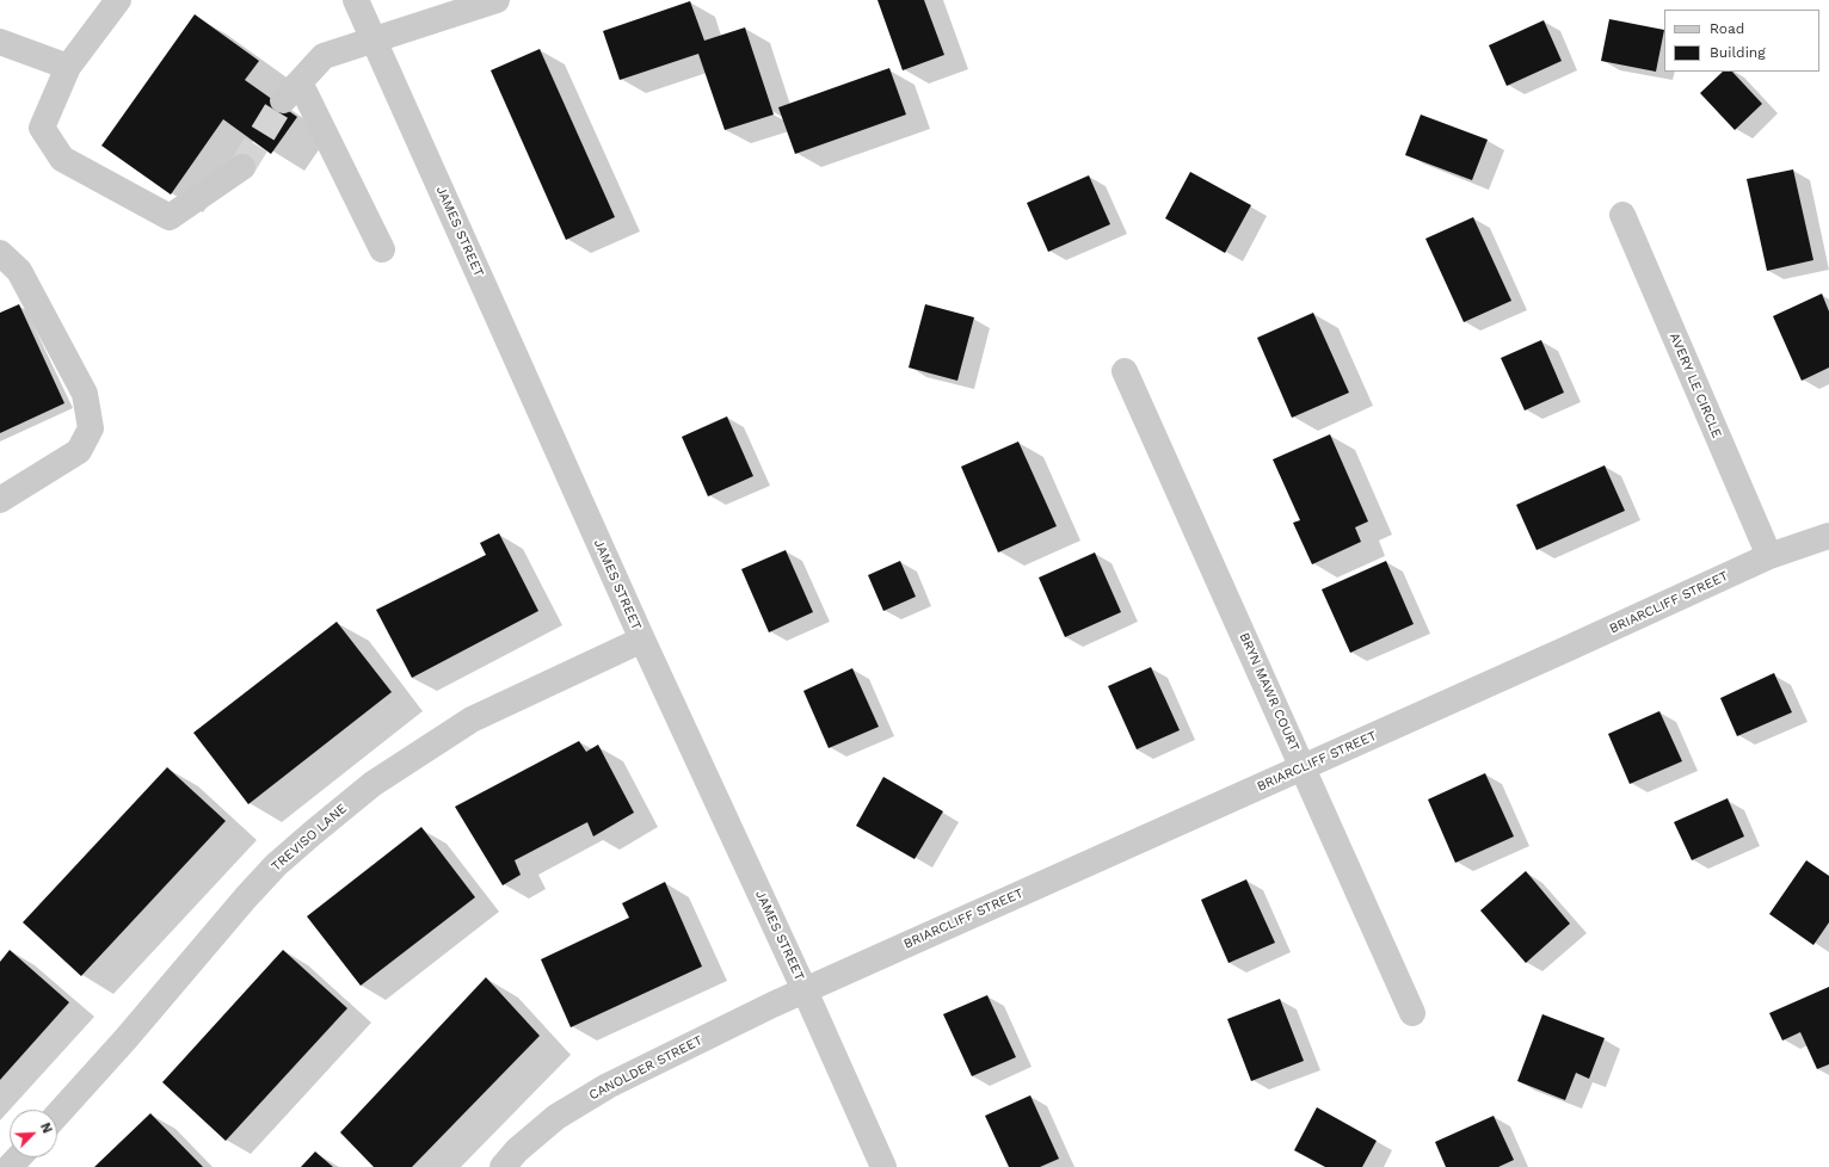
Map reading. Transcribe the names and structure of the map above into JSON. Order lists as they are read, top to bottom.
{
  "streets": {
    "street": [
      "JAMES STREET",
      "AVERY LE CIRCLE",
      "BRIARCLIFF STREET",
      "BRYN MAWR COURT",
      "TREVISO LANE",
      "CANOLDER STREET"
    ]
  },
  "crossings": [
    ["JAMES STREET", "BRIARCLIFF STREET"],
    ["JAMES STREET", "TREVISO LANE"],
    ["JAMES STREET", "CANOLDER STREET"],
    ["AVERY LE CIRCLE", "BRIARCLIFF STREET"],
    ["BRIARCLIFF STREET", "BRYN MAWR COURT"],
    ["BRIARCLIFF STREET", "CANOLDER STREET"]
  ],
  "legend": ["Road", "Building"],
  "north": "top right"
}
